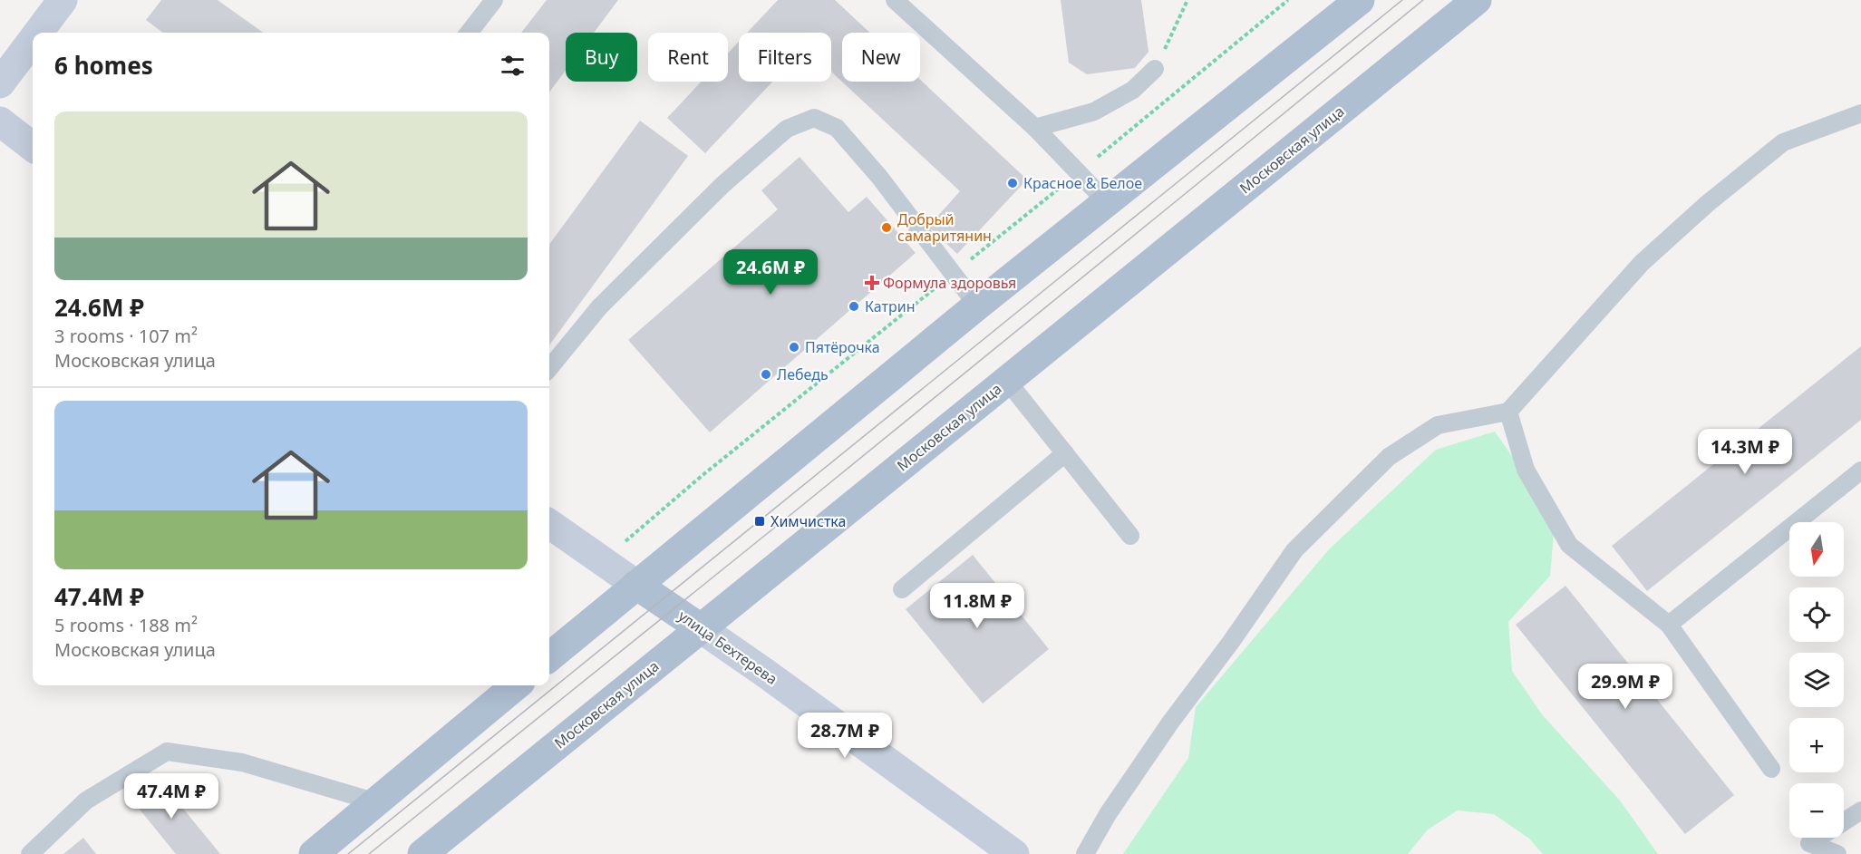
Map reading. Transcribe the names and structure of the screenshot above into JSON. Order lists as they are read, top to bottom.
{
  "streets": {
    "main road": ["Московская улица", "улица Бехтерева"]
  },
  "crossings": [
    ["Московская улица", "улица Бехтерева"]
  ],
  "places": {
    "other": [
      "Красное & Белое",
      "Добрый самаритянин",
      "Катрин",
      "Пятёрочка",
      "Лебедь"
    ],
    "health": ["Формула здоровья"],
    "transit": ["Химчистка"]
  },
  "north": "bottom",
  "page": {
    "chip": [
      "Buy",
      "Rent",
      "Filters",
      "New"
    ],
    "heading": "6 homes",
    "list": [
      {
        "name": "24.6M ₽",
        "note": "3 rooms · 107 m² · Московская улица"
      },
      {
        "name": "47.4M ₽",
        "note": "5 rooms · 188 m² · Московская улица"
      }
    ],
    "price": [
      "24.6M ₽",
      "14.3M ₽",
      "11.8M ₽",
      "29.9M ₽",
      "28.7M ₽",
      "47.4M ₽"
    ],
    "map_buttons": ["+", "−"]
  }
}
